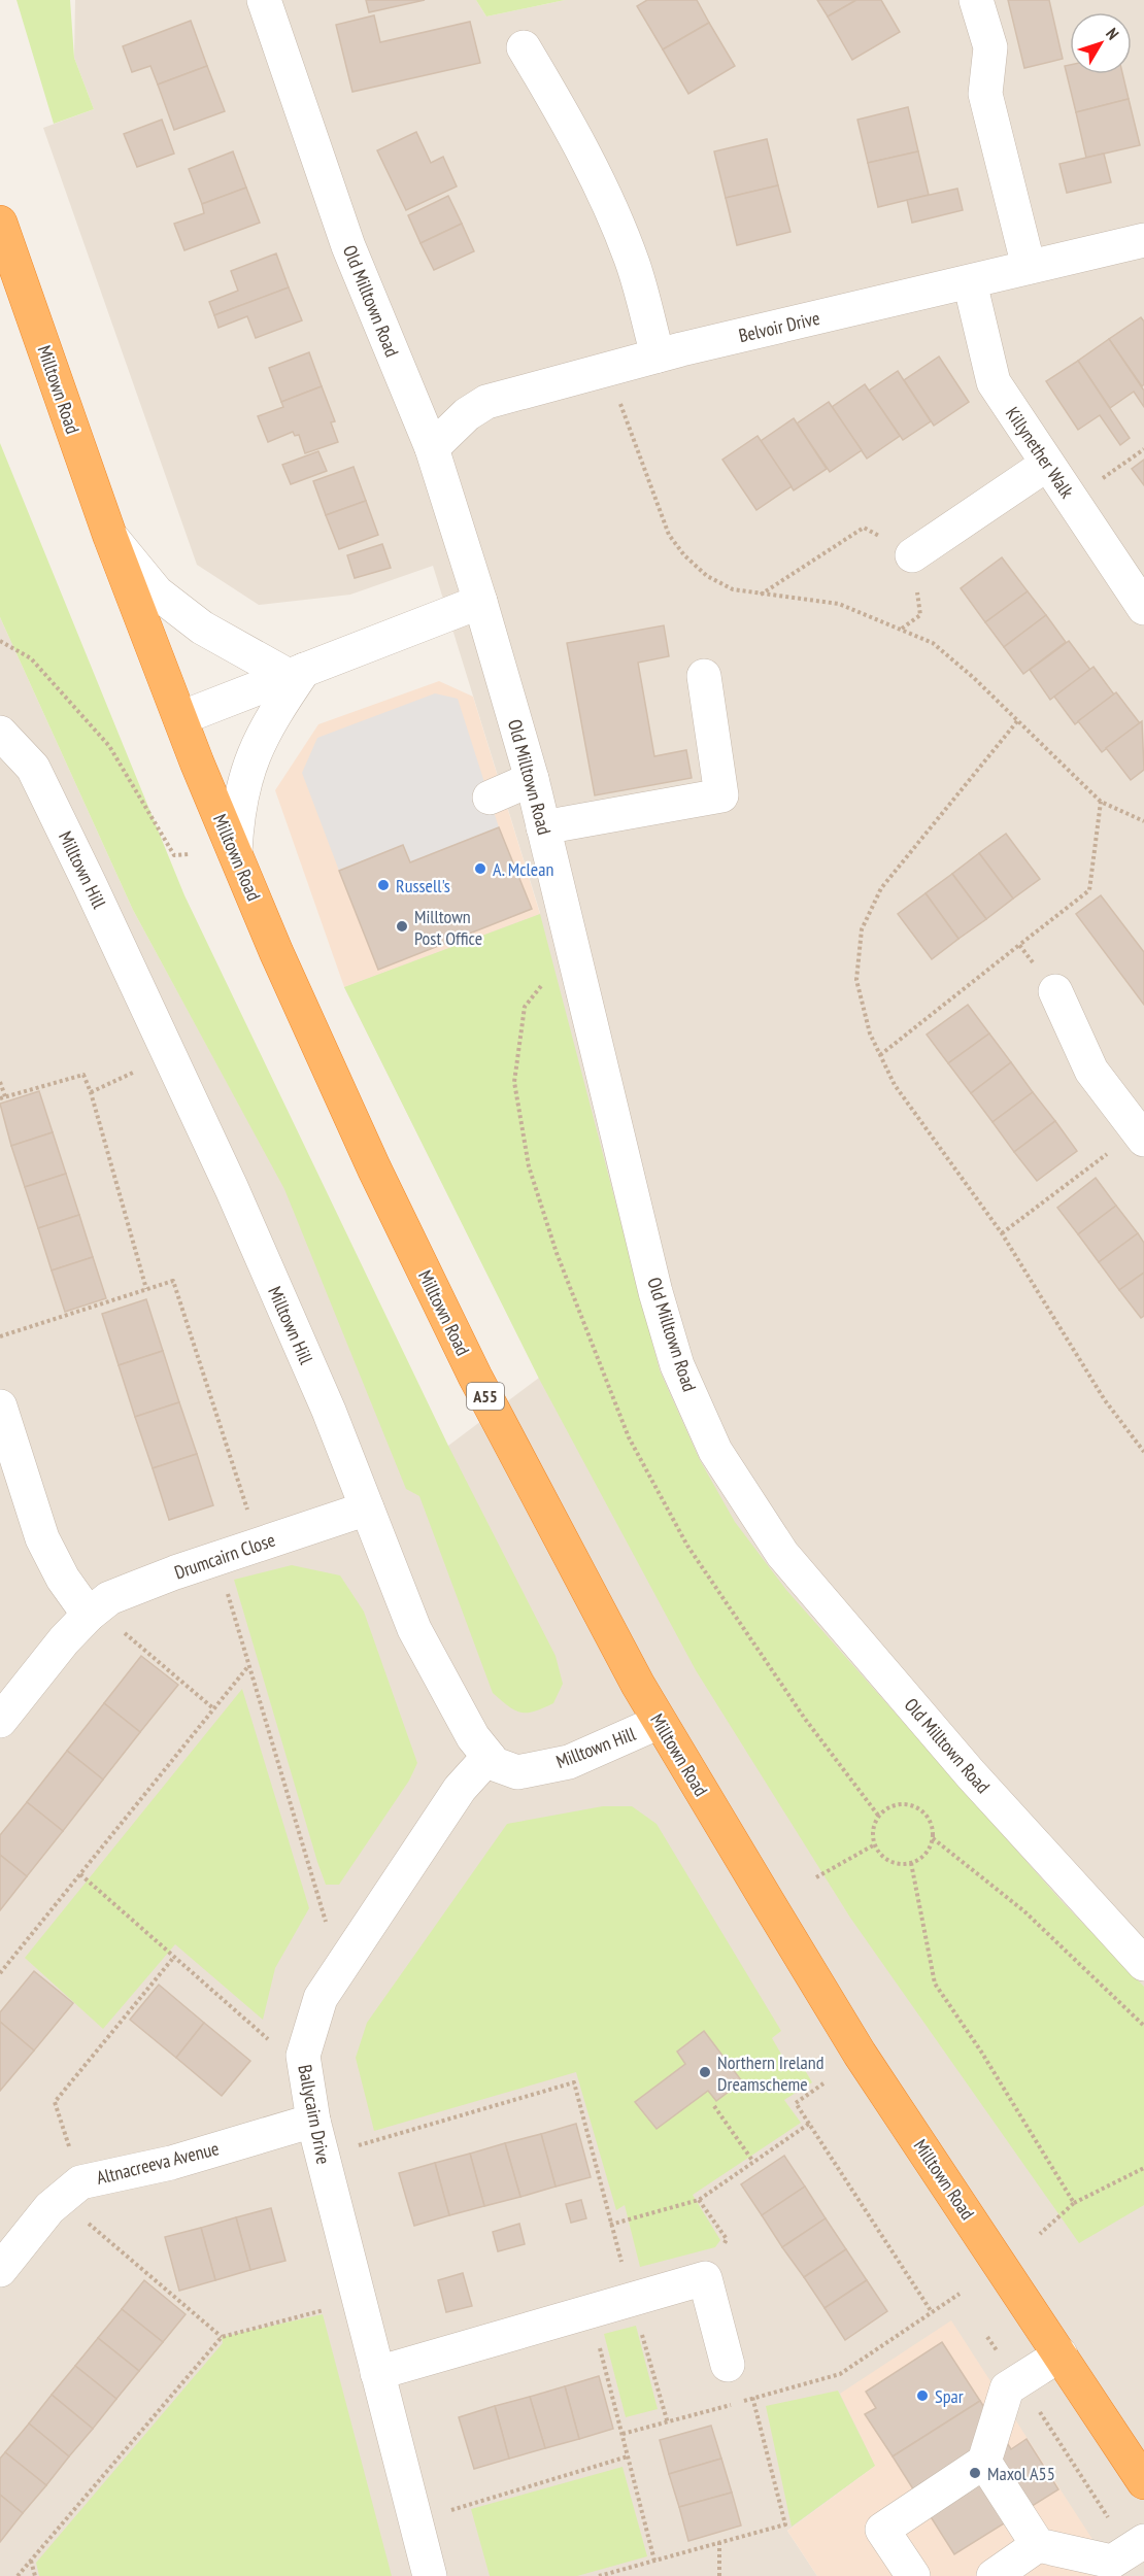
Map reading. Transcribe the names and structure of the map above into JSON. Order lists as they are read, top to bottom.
{
  "streets": {
    "highway": ["Milltown Road", "A55"],
    "street": [
      "Old Milltown Road",
      "Belvoir Drive",
      "Killynether Walk",
      "Milltown Hill",
      "Drumcairn Close",
      "Ballycairn Drive",
      "Altnacreeva Avenue"
    ]
  },
  "crossings": [
    ["Old Milltown Road", "Belvoir Drive"],
    ["Belvoir Drive", "Killynether Walk"],
    ["Milltown Road", "Milltown Hill"],
    ["Milltown Hill", "Drumcairn Close"],
    ["Milltown Hill", "Ballycairn Drive"],
    ["Ballycairn Drive", "Altnacreeva Avenue"]
  ],
  "places": [
    "A. Mclean",
    "Russell's",
    "Milltown Post Office",
    "Northern Ireland Dreamscheme",
    "Spar",
    "Maxol A55"
  ],
  "north": "top right"
}
